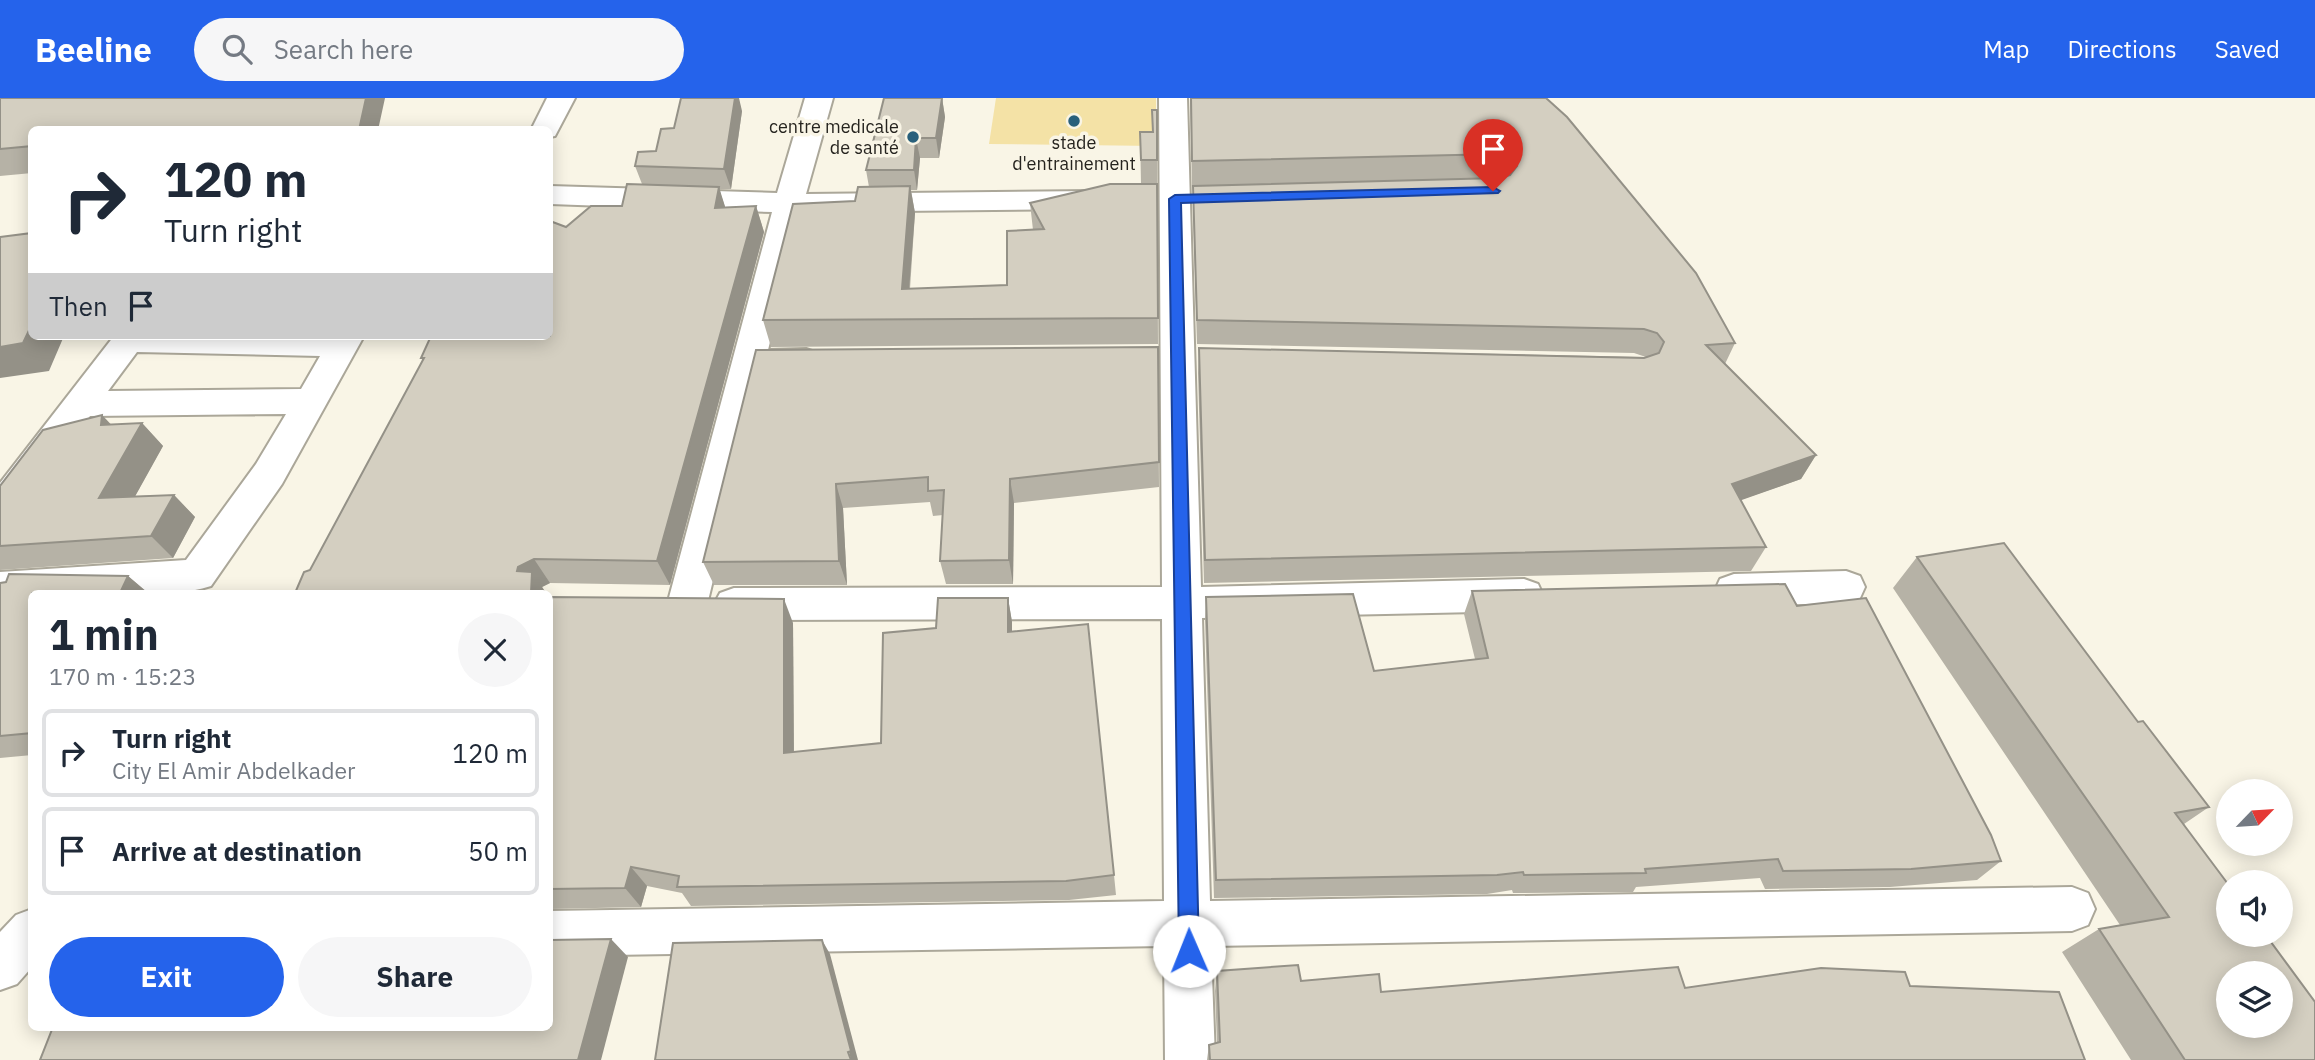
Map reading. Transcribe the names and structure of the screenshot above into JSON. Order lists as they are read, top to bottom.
{
  "places": ["stade d'entrainement", "centre medicale de santé"],
  "north": "top right",
  "page": {
    "header": "Beeline",
    "search": "Search here",
    "nav": ["Map", "Directions", "Saved"],
    "turn": ["120 m", "Turn right"],
    "then": "Then",
    "heading": ["1 min", "170 m · 15:23"],
    "list": [
      {
        "name": "Turn right",
        "note": "City El Amir Abdelkader",
        "value": "120 m"
      },
      {
        "name": "Arrive at destination",
        "value": "50 m"
      }
    ],
    "buttons": ["Exit", "Share"]
  }
}
